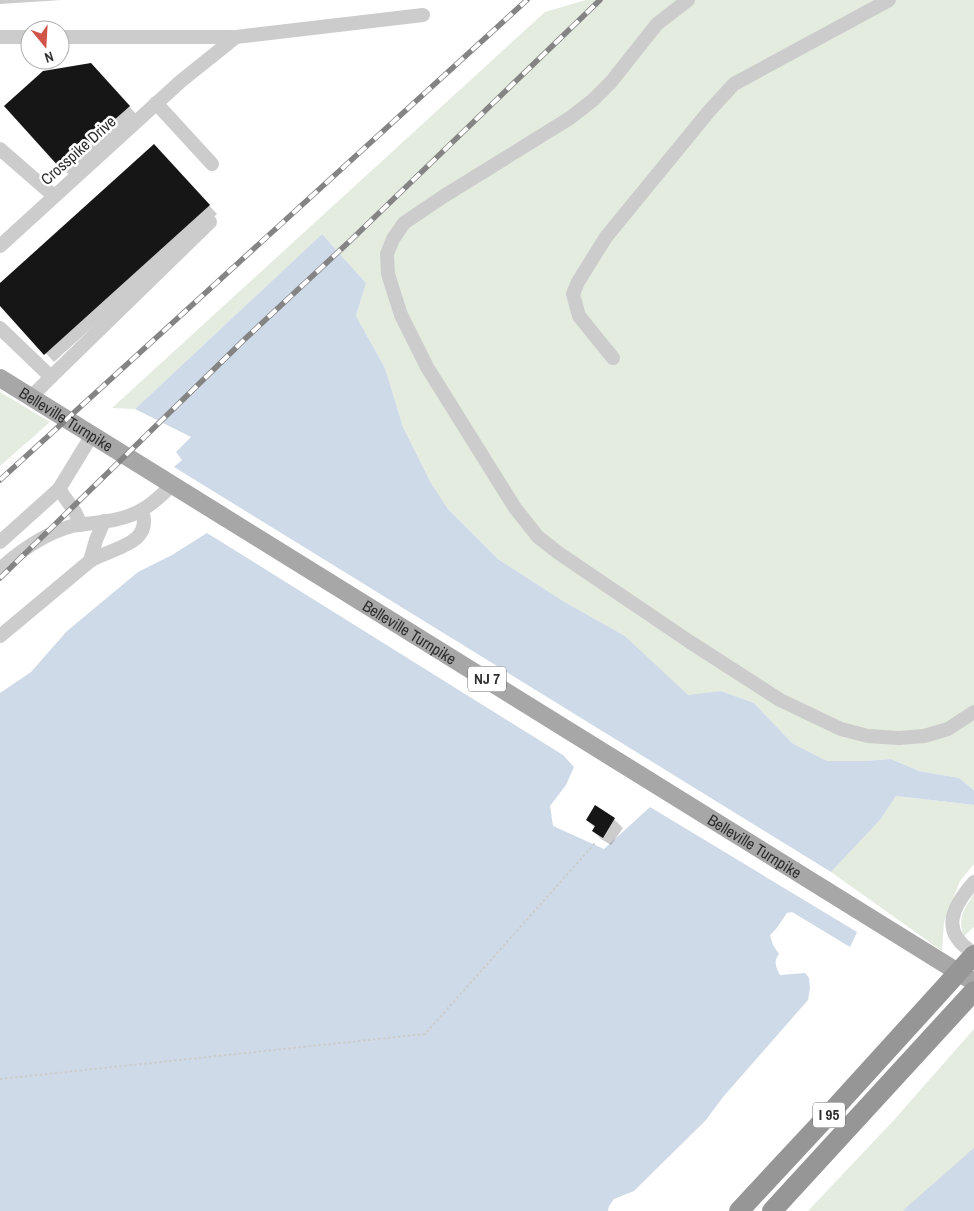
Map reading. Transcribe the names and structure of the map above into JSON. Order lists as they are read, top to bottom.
{
  "streets": {
    "highway": ["I 95"],
    "main road": ["Belleville Turnpike", "NJ 7"],
    "street": ["Crosspike Drive"]
  },
  "north": "bottom"
}
